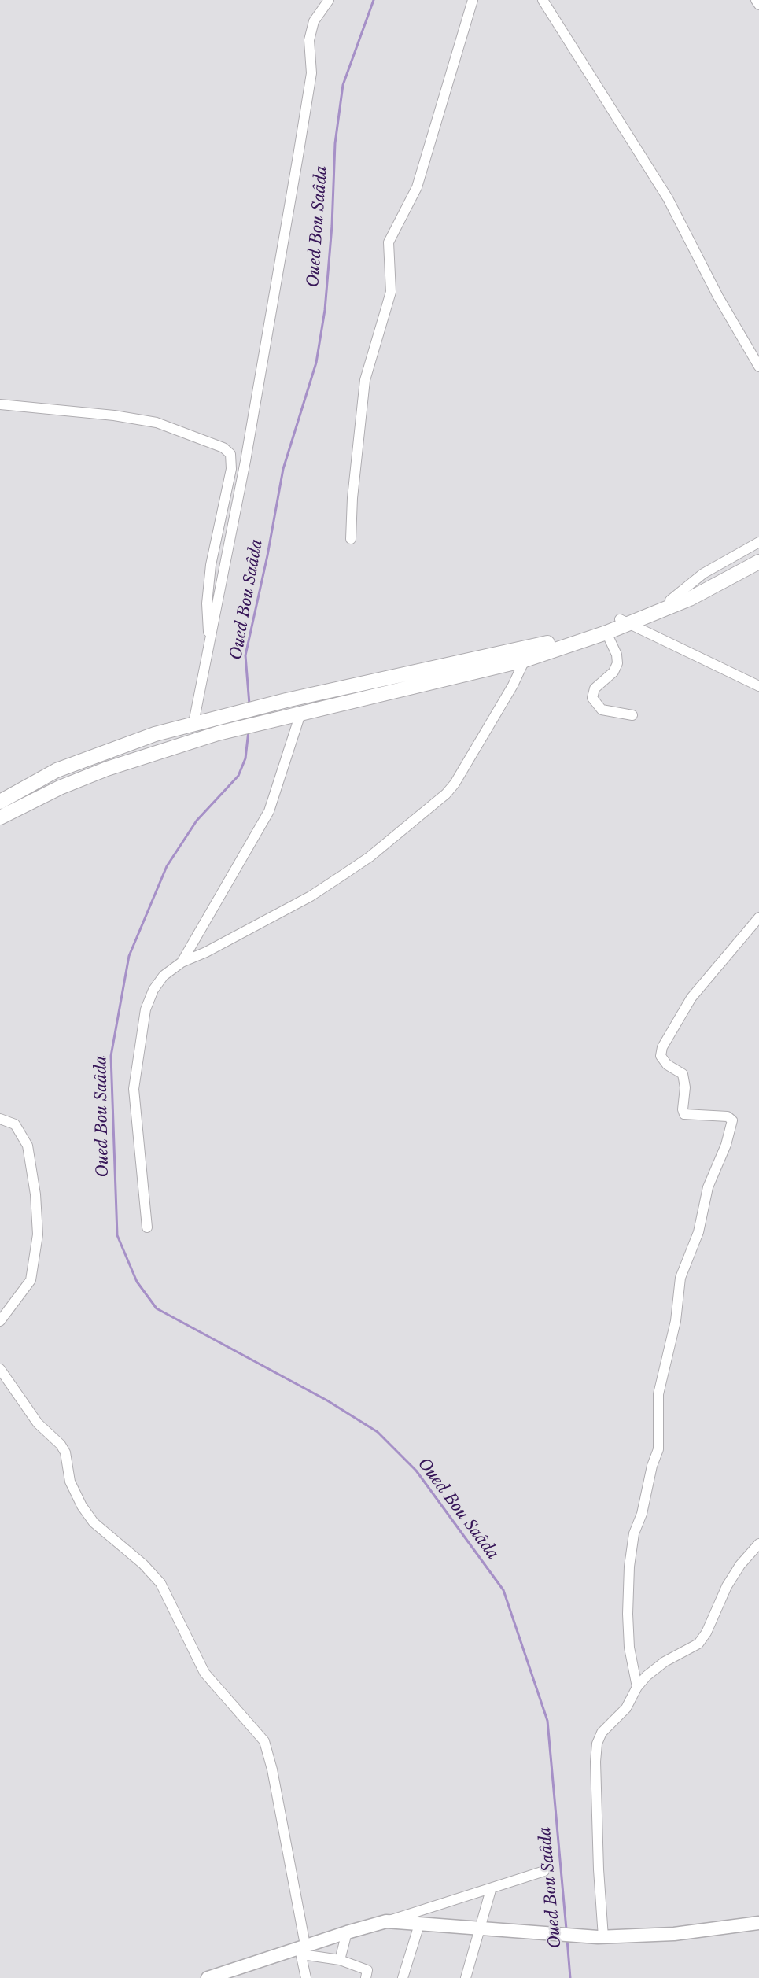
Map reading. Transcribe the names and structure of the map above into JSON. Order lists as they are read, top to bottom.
{
  "water": ["Oued Bou Saâda"]
}
